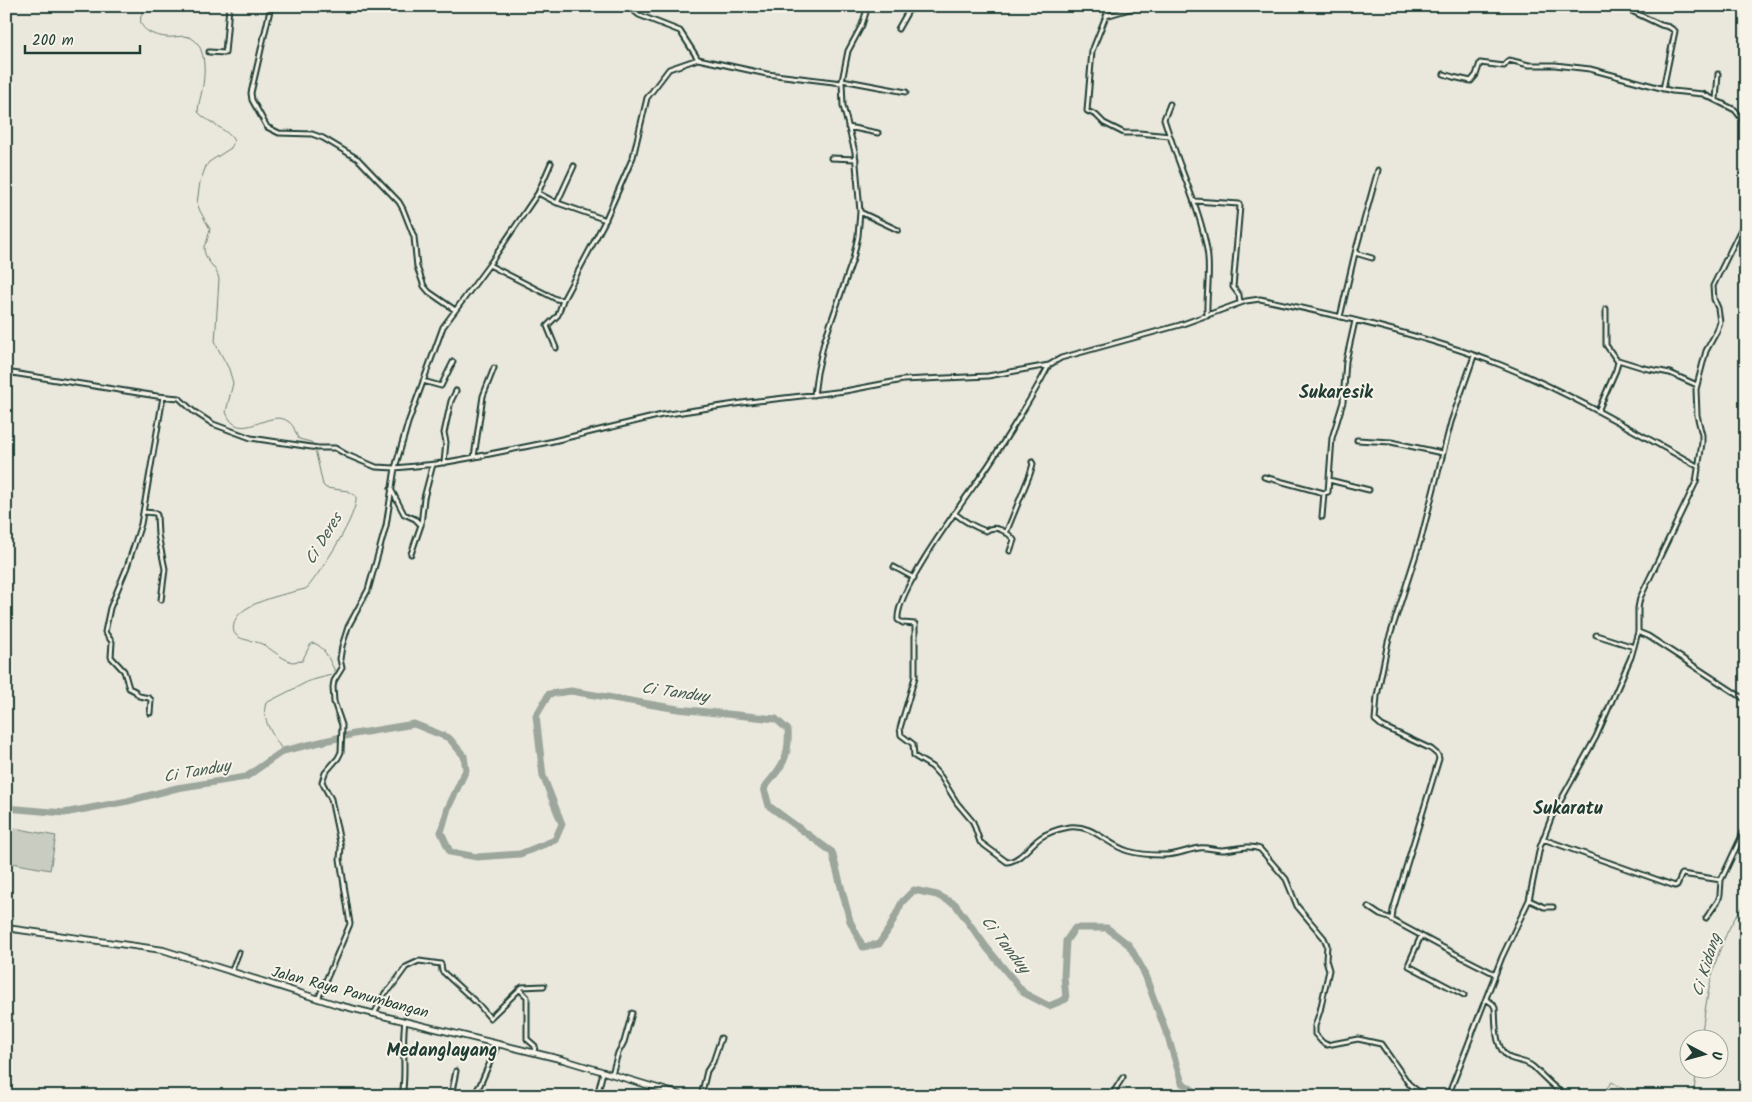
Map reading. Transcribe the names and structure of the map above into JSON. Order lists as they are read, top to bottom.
{
  "streets": {
    "main road": ["Jalan Raya Panumbangan"]
  },
  "districts": ["Sukaresik", "Sukaratu", "Medanglayang"],
  "water": ["Ci Deres", "Ci Tanduy", "Ci Kidang"],
  "scale_bar": "200 m",
  "north": "right"
}
